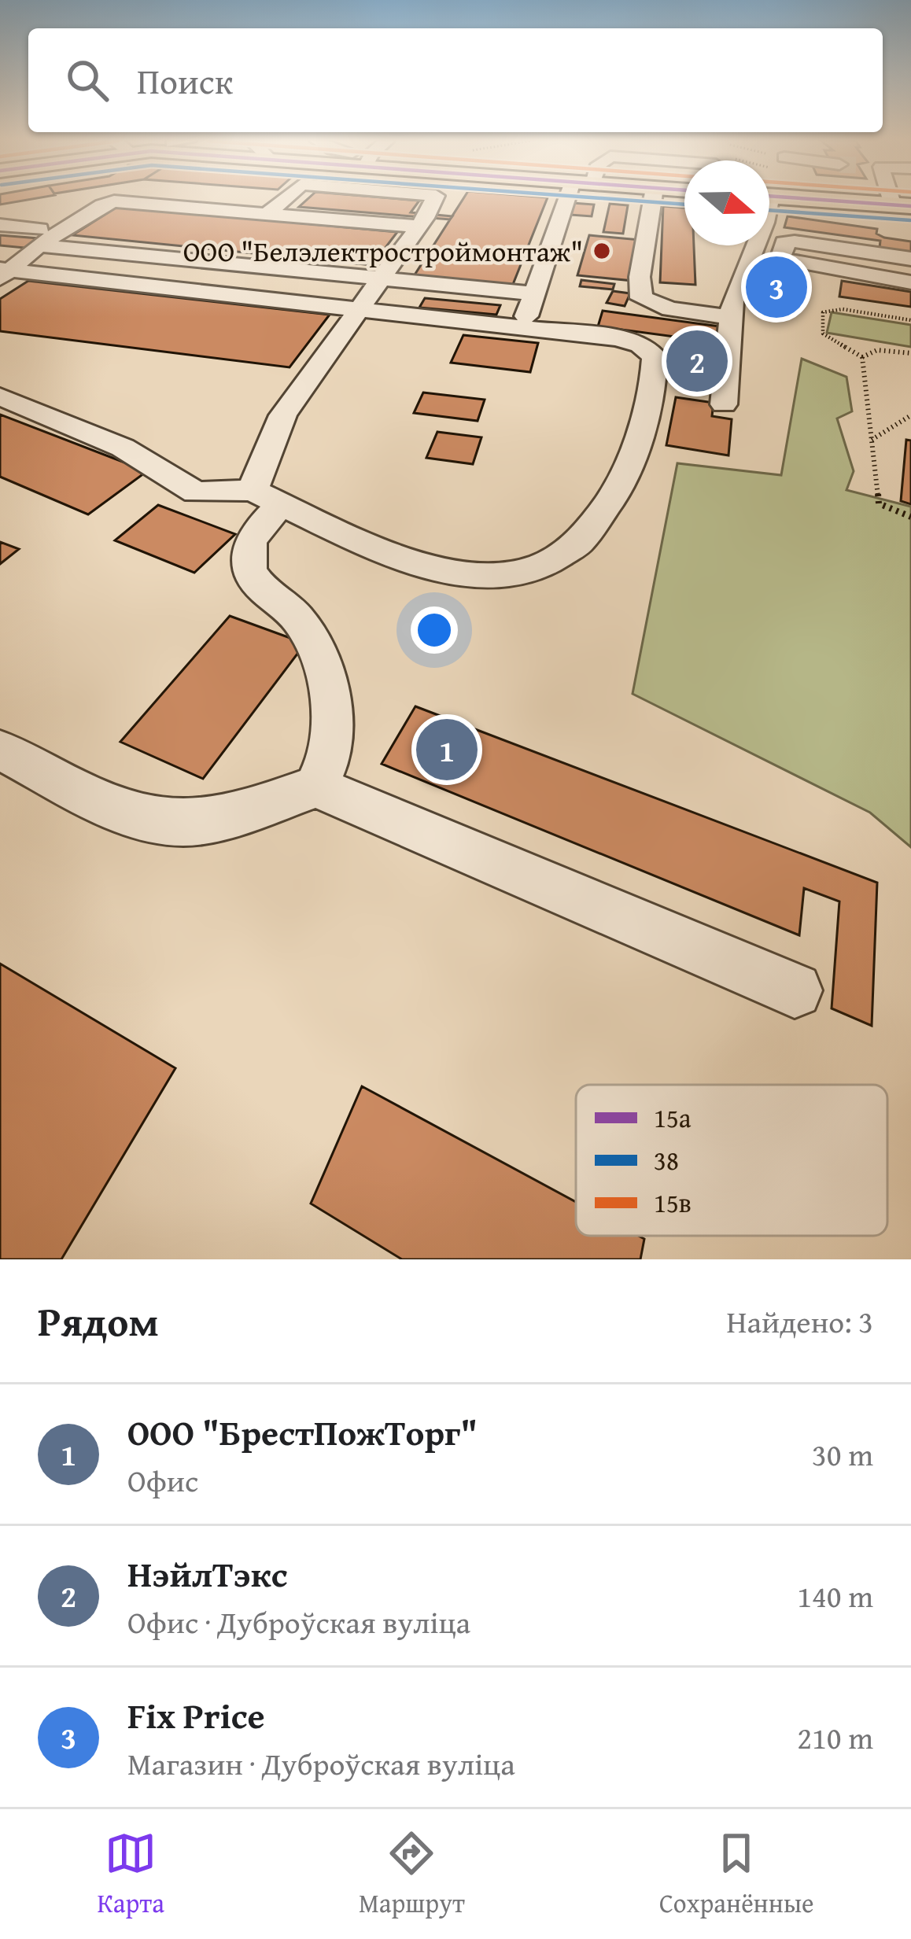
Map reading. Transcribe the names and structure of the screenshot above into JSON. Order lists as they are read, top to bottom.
{
  "places": ["ООО \"Белэлектростроймонтаж\""],
  "lines": ["transit line 15а", "transit line 38"],
  "legend": ["15а", "38", "15в"],
  "north": "right",
  "page": {
    "search": "Поиск",
    "pins": ["3", "2", "1"],
    "heading": ["Рядом", "Найдено: 3"],
    "list": [
      {
        "mark": "1",
        "name": "ООО \"БрестПожТорг\"",
        "note": "Офис",
        "value": "30 m"
      },
      {
        "mark": "2",
        "name": "НэйлТэкс",
        "note": "Офис · Дуброўская вуліца",
        "value": "140 m"
      },
      {
        "mark": "3",
        "name": "Fix Price",
        "note": "Магазин · Дуброўская вуліца",
        "value": "210 m"
      }
    ],
    "nav": ["Карта", "Маршрут", "Сохранённые"]
  }
}
